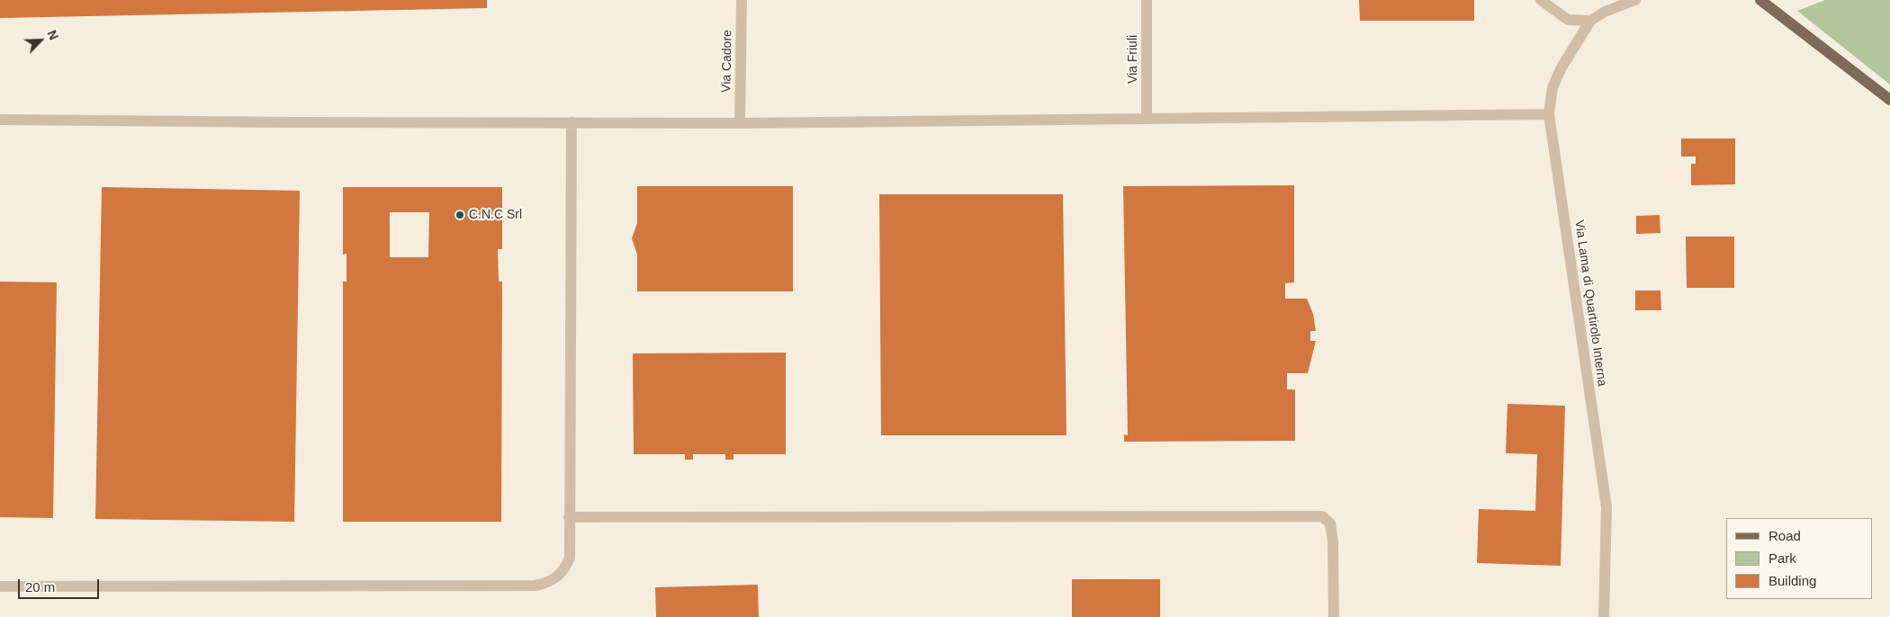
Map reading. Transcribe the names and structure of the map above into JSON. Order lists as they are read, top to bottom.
{
  "streets": {
    "street": ["Via Friuli", "Via Cadore", "Via Lama di Quartirolo Interna"]
  },
  "places": ["C.N.C Srl"],
  "legend": ["Road", "Park", "Building"],
  "scale_bar": "20 m",
  "north": "top right"
}
